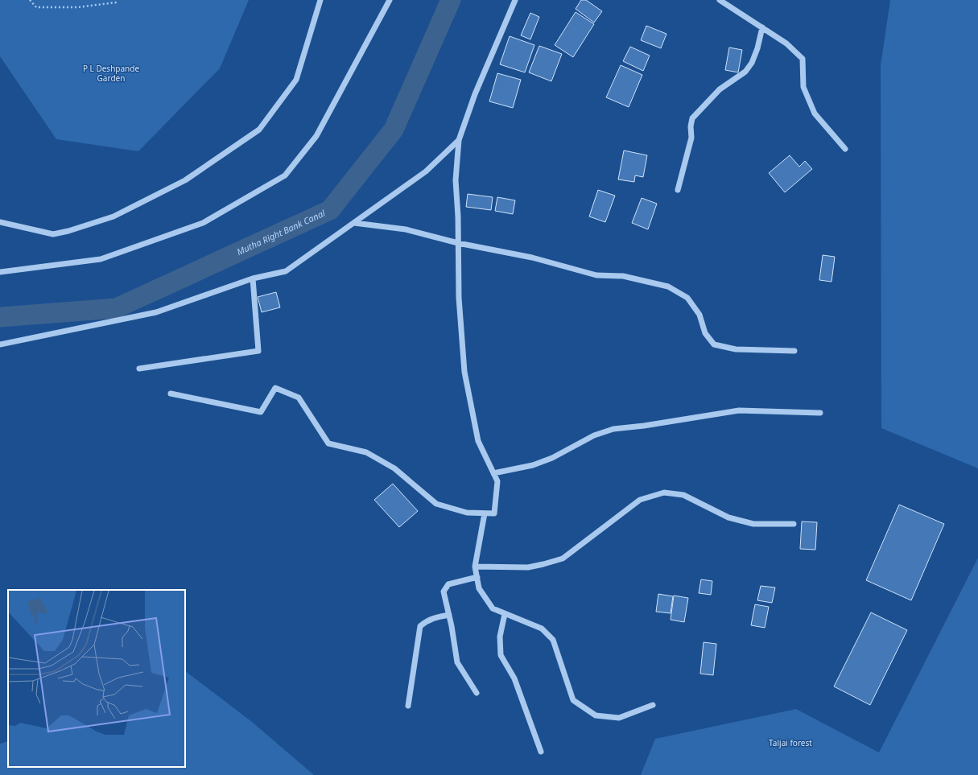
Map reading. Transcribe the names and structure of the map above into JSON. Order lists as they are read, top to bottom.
{
  "water": ["Mutha Right Bank Canal"],
  "parks": ["P L Deshpande Garden", "Taljai forest"]
}
